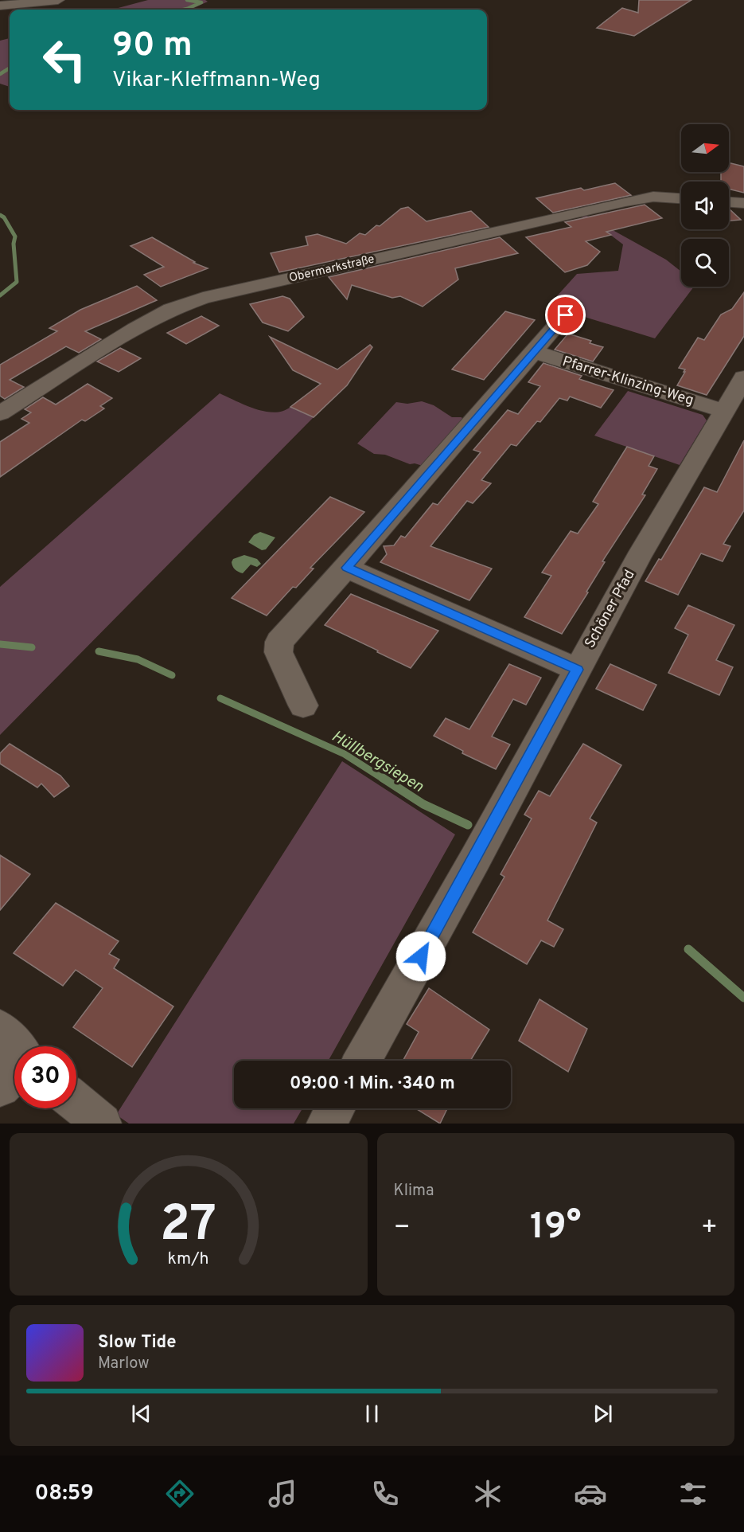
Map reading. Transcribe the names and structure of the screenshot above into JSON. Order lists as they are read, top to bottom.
{
  "streets": {
    "street": ["Obermarkstraße", "Pfarrer-Klinzing-Weg", "Schöner Pfad"]
  },
  "crossings": [
    ["Pfarrer-Klinzing-Weg", "Schöner Pfad"]
  ],
  "water": ["Hüllbergsiepen"],
  "north": "right",
  "page": {
    "turn": ["90 m", "Vikar-Kleffmann-Weg"],
    "limit": "30",
    "trip": "09:00 · 1 Min. · 340 m",
    "tile": "Klima",
    "heat": ["−", "19°", "+"],
    "song": ["Slow Tide", "Marlow"],
    "tabs": "08:59",
    "gauge": ["27", "km/h"]
  }
}
